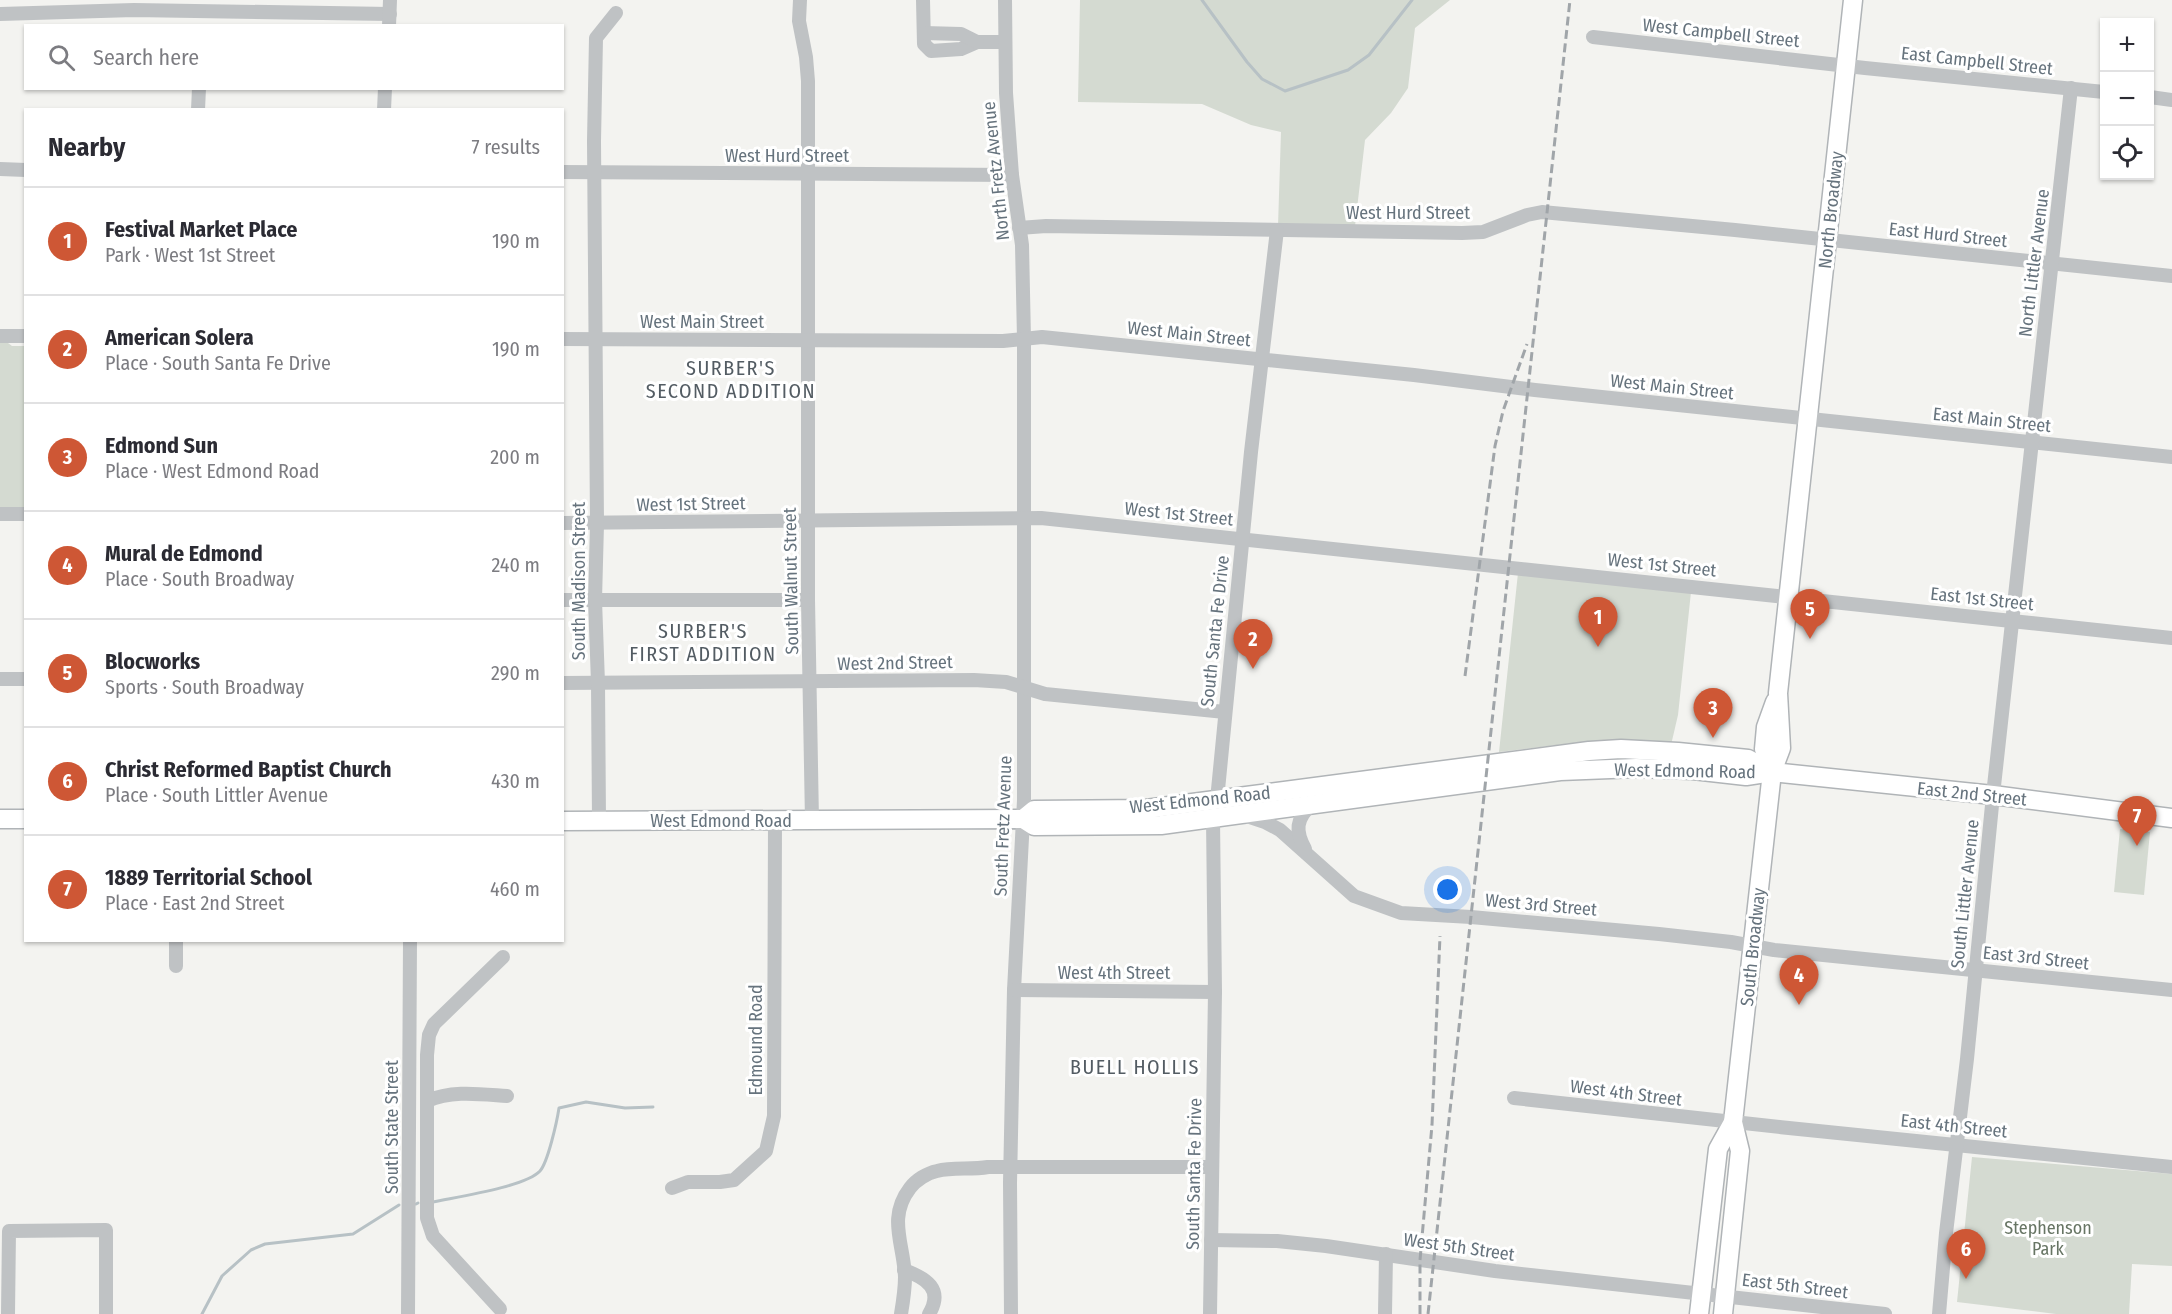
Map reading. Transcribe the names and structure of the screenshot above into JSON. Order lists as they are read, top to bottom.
{
  "streets": {
    "main road": [
      "North Broadway",
      "West Edmond Road",
      "East 2nd Street",
      "South Broadway"
    ],
    "street": [
      "West Campbell Street",
      "East Campbell Street",
      "West Hurd Street",
      "North Fretz Avenue",
      "East Hurd Street",
      "North Littler Avenue",
      "West Main Street",
      "East Main Street",
      "West 1st Street",
      "South Madison Street",
      "South Walnut Street",
      "East 1st Street",
      "South Santa Fe Drive",
      "West 2nd Street",
      "South Fretz Avenue",
      "South Littler Avenue",
      "West 3rd Street",
      "East 3rd Street",
      "West 4th Street",
      "Edmound Road",
      "East 4th Street",
      "South State Street",
      "West 5th Street",
      "East 5th Street"
    ]
  },
  "crossings": [
    ["West Campbell Street", "East Campbell Street"],
    ["West Campbell Street", "North Broadway"],
    ["East Campbell Street", "North Broadway"],
    ["East Campbell Street", "North Littler Avenue"],
    ["West Hurd Street", "North Fretz Avenue"],
    ["West Hurd Street", "North Broadway"],
    ["West Hurd Street", "East Hurd Street"],
    ["West Hurd Street", "South Madison Street"],
    ["West Hurd Street", "South Walnut Street"],
    ["West Hurd Street", "South Santa Fe Drive"],
    ["North Fretz Avenue", "West Main Street"],
    ["North Fretz Avenue", "South Fretz Avenue"],
    ["North Broadway", "East Hurd Street"],
    ["North Broadway", "West Main Street"],
    ["North Broadway", "East Main Street"],
    ["North Broadway", "South Broadway"],
    ["East Hurd Street", "North Littler Avenue"],
    ["North Littler Avenue", "East Main Street"],
    ["North Littler Avenue", "South Littler Avenue"],
    ["West Main Street", "East Main Street"],
    ["West Main Street", "South Madison Street"],
    ["West Main Street", "South Walnut Street"],
    ["West Main Street", "South Santa Fe Drive"],
    ["West Main Street", "South Fretz Avenue"],
    ["West Main Street", "South Broadway"],
    ["East Main Street", "South Littler Avenue"],
    ["East Main Street", "South Broadway"],
    ["West 1st Street", "South Madison Street"],
    ["West 1st Street", "South Walnut Street"],
    ["West 1st Street", "East 1st Street"],
    ["West 1st Street", "South Santa Fe Drive"],
    ["West 1st Street", "South Fretz Avenue"],
    ["West 1st Street", "South Broadway"],
    ["South Madison Street", "West 2nd Street"],
    ["South Madison Street", "West Edmond Road"],
    ["South Walnut Street", "West 2nd Street"],
    ["South Walnut Street", "West Edmond Road"],
    ["East 1st Street", "South Littler Avenue"],
    ["East 1st Street", "South Broadway"],
    ["South Santa Fe Drive", "West 2nd Street"],
    ["South Santa Fe Drive", "West Edmond Road"],
    ["South Santa Fe Drive", "West 4th Street"],
    ["South Santa Fe Drive", "West 5th Street"],
    ["West 2nd Street", "South Fretz Avenue"],
    ["West Edmond Road", "East 2nd Street"],
    ["West Edmond Road", "South Fretz Avenue"],
    ["West Edmond Road", "West 3rd Street"],
    ["West Edmond Road", "South Broadway"],
    ["West Edmond Road", "Edmound Road"],
    ["East 2nd Street", "South Littler Avenue"],
    ["East 2nd Street", "South Broadway"],
    ["South Fretz Avenue", "West 4th Street"],
    ["South Littler Avenue", "East 3rd Street"],
    ["South Littler Avenue", "East 4th Street"],
    ["West 3rd Street", "South Broadway"],
    ["West 3rd Street", "East 3rd Street"],
    ["South Broadway", "East 3rd Street"],
    ["South Broadway", "West 4th Street"],
    ["South Broadway", "East 4th Street"],
    ["South Broadway", "West 5th Street"],
    ["South Broadway", "East 5th Street"],
    ["West 4th Street", "East 4th Street"],
    ["West 5th Street", "East 5th Street"]
  ],
  "districts": ["SURBER'S SECOND ADDITION", "SURBER'S FIRST ADDITION", "BUELL HOLLIS"],
  "parks": ["Stephenson Park"],
  "page": {
    "map_buttons": ["+", "−"],
    "search": "Search here",
    "heading": ["Nearby", "7 results"],
    "list": [
      {
        "mark": "1",
        "name": "Festival Market Place",
        "note": "Park · West 1st Street",
        "value": "190 m"
      },
      {
        "mark": "2",
        "name": "American Solera",
        "note": "Place · South Santa Fe Drive",
        "value": "190 m"
      },
      {
        "mark": "3",
        "name": "Edmond Sun",
        "note": "Place · West Edmond Road",
        "value": "200 m"
      },
      {
        "mark": "4",
        "name": "Mural de Edmond",
        "note": "Place · South Broadway",
        "value": "240 m"
      },
      {
        "mark": "5",
        "name": "Blocworks",
        "note": "Sports · South Broadway",
        "value": "290 m"
      },
      {
        "mark": "6",
        "name": "Christ Reformed Baptist Church",
        "note": "Place · South Littler Avenue",
        "value": "430 m"
      },
      {
        "mark": "7",
        "name": "1889 Territorial School",
        "note": "Place · East 2nd Street",
        "value": "460 m"
      }
    ],
    "pins": [
      "5",
      "1",
      "2",
      "3",
      "7",
      "4",
      "6"
    ]
  }
}
